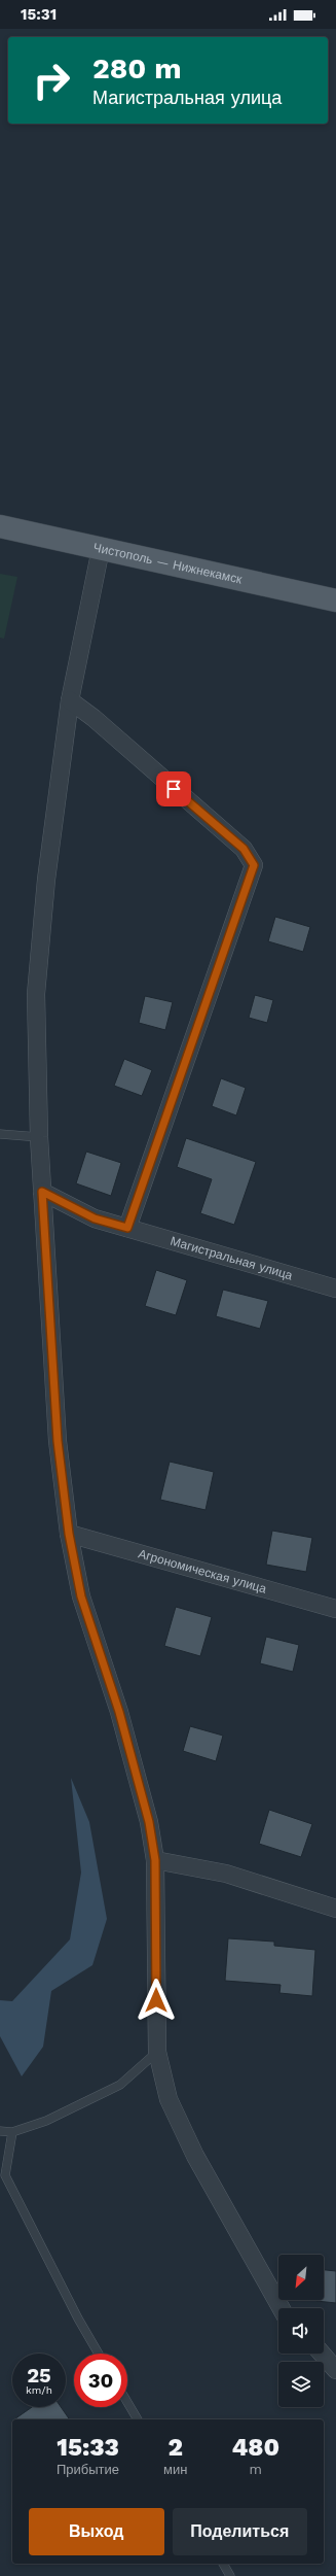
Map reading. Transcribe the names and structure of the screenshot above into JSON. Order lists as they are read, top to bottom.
{
  "streets": {
    "main road": ["Чистополь — Нижнекамск"],
    "street": ["Магистральная улица", "Агрономическая улица"]
  },
  "north": "bottom left",
  "page": {
    "status": "15:31",
    "turn": ["280 m", "Магистральная улица"],
    "speed": "25 km/h",
    "limit": "30",
    "eta": [
      "15:33",
      "Прибытие",
      "2",
      "мин",
      "480",
      "m"
    ],
    "buttons": ["Выход", "Поделиться"]
  }
}
